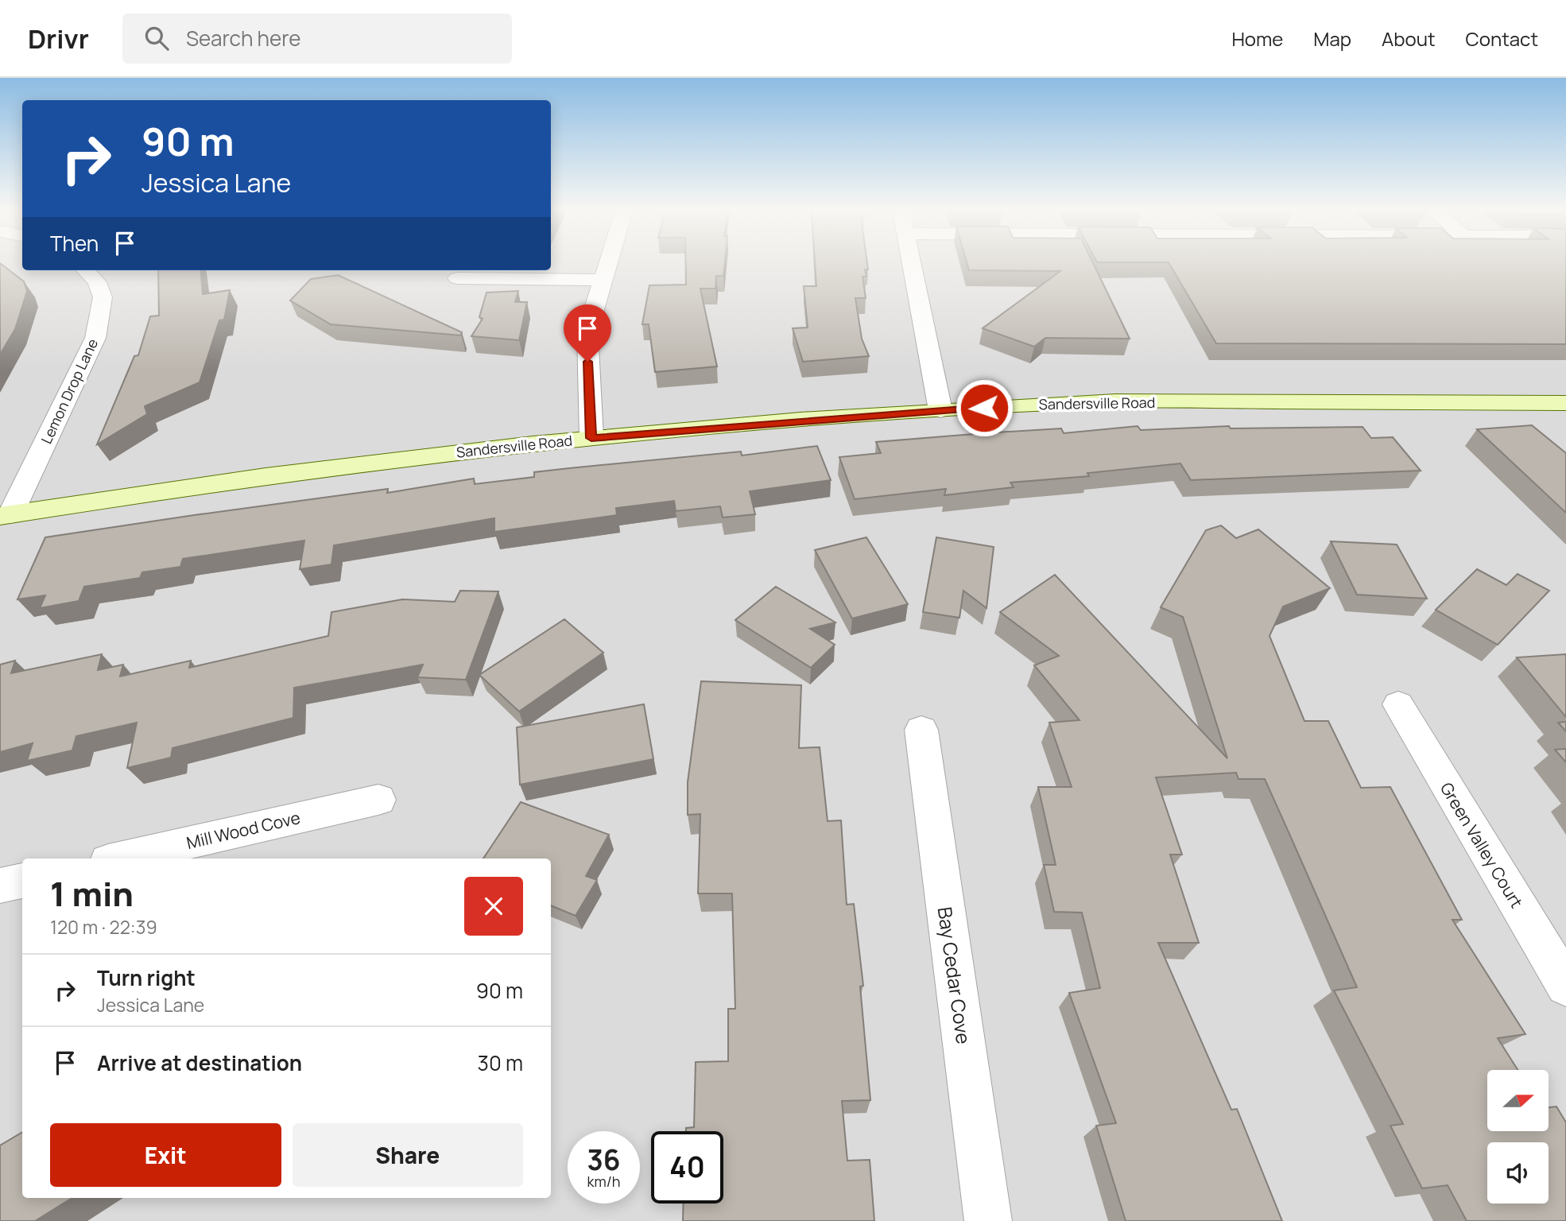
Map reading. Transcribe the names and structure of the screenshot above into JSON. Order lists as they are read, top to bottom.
{
  "streets": {
    "street": [
      "Lemon Drop Lane",
      "Sandersville Road",
      "Mill Wood Cove",
      "Green Valley Court",
      "Bay Cedar Cove"
    ]
  },
  "crossings": [
    ["Lemon Drop Lane", "Sandersville Road"]
  ],
  "north": "right",
  "page": {
    "header": "Drivr",
    "search": "Search here",
    "nav": [
      "Home",
      "Map",
      "About",
      "Contact"
    ],
    "turn": ["90 m", "Jessica Lane"],
    "then": "Then",
    "heading": ["1 min", "120 m · 22:39"],
    "list": [
      {
        "name": "Turn right",
        "note": "Jessica Lane",
        "value": "90 m"
      },
      {
        "name": "Arrive at destination",
        "value": "30 m"
      }
    ],
    "buttons": ["Exit", "Share"],
    "speed": "36 km/h",
    "limit": "40"
  }
}
